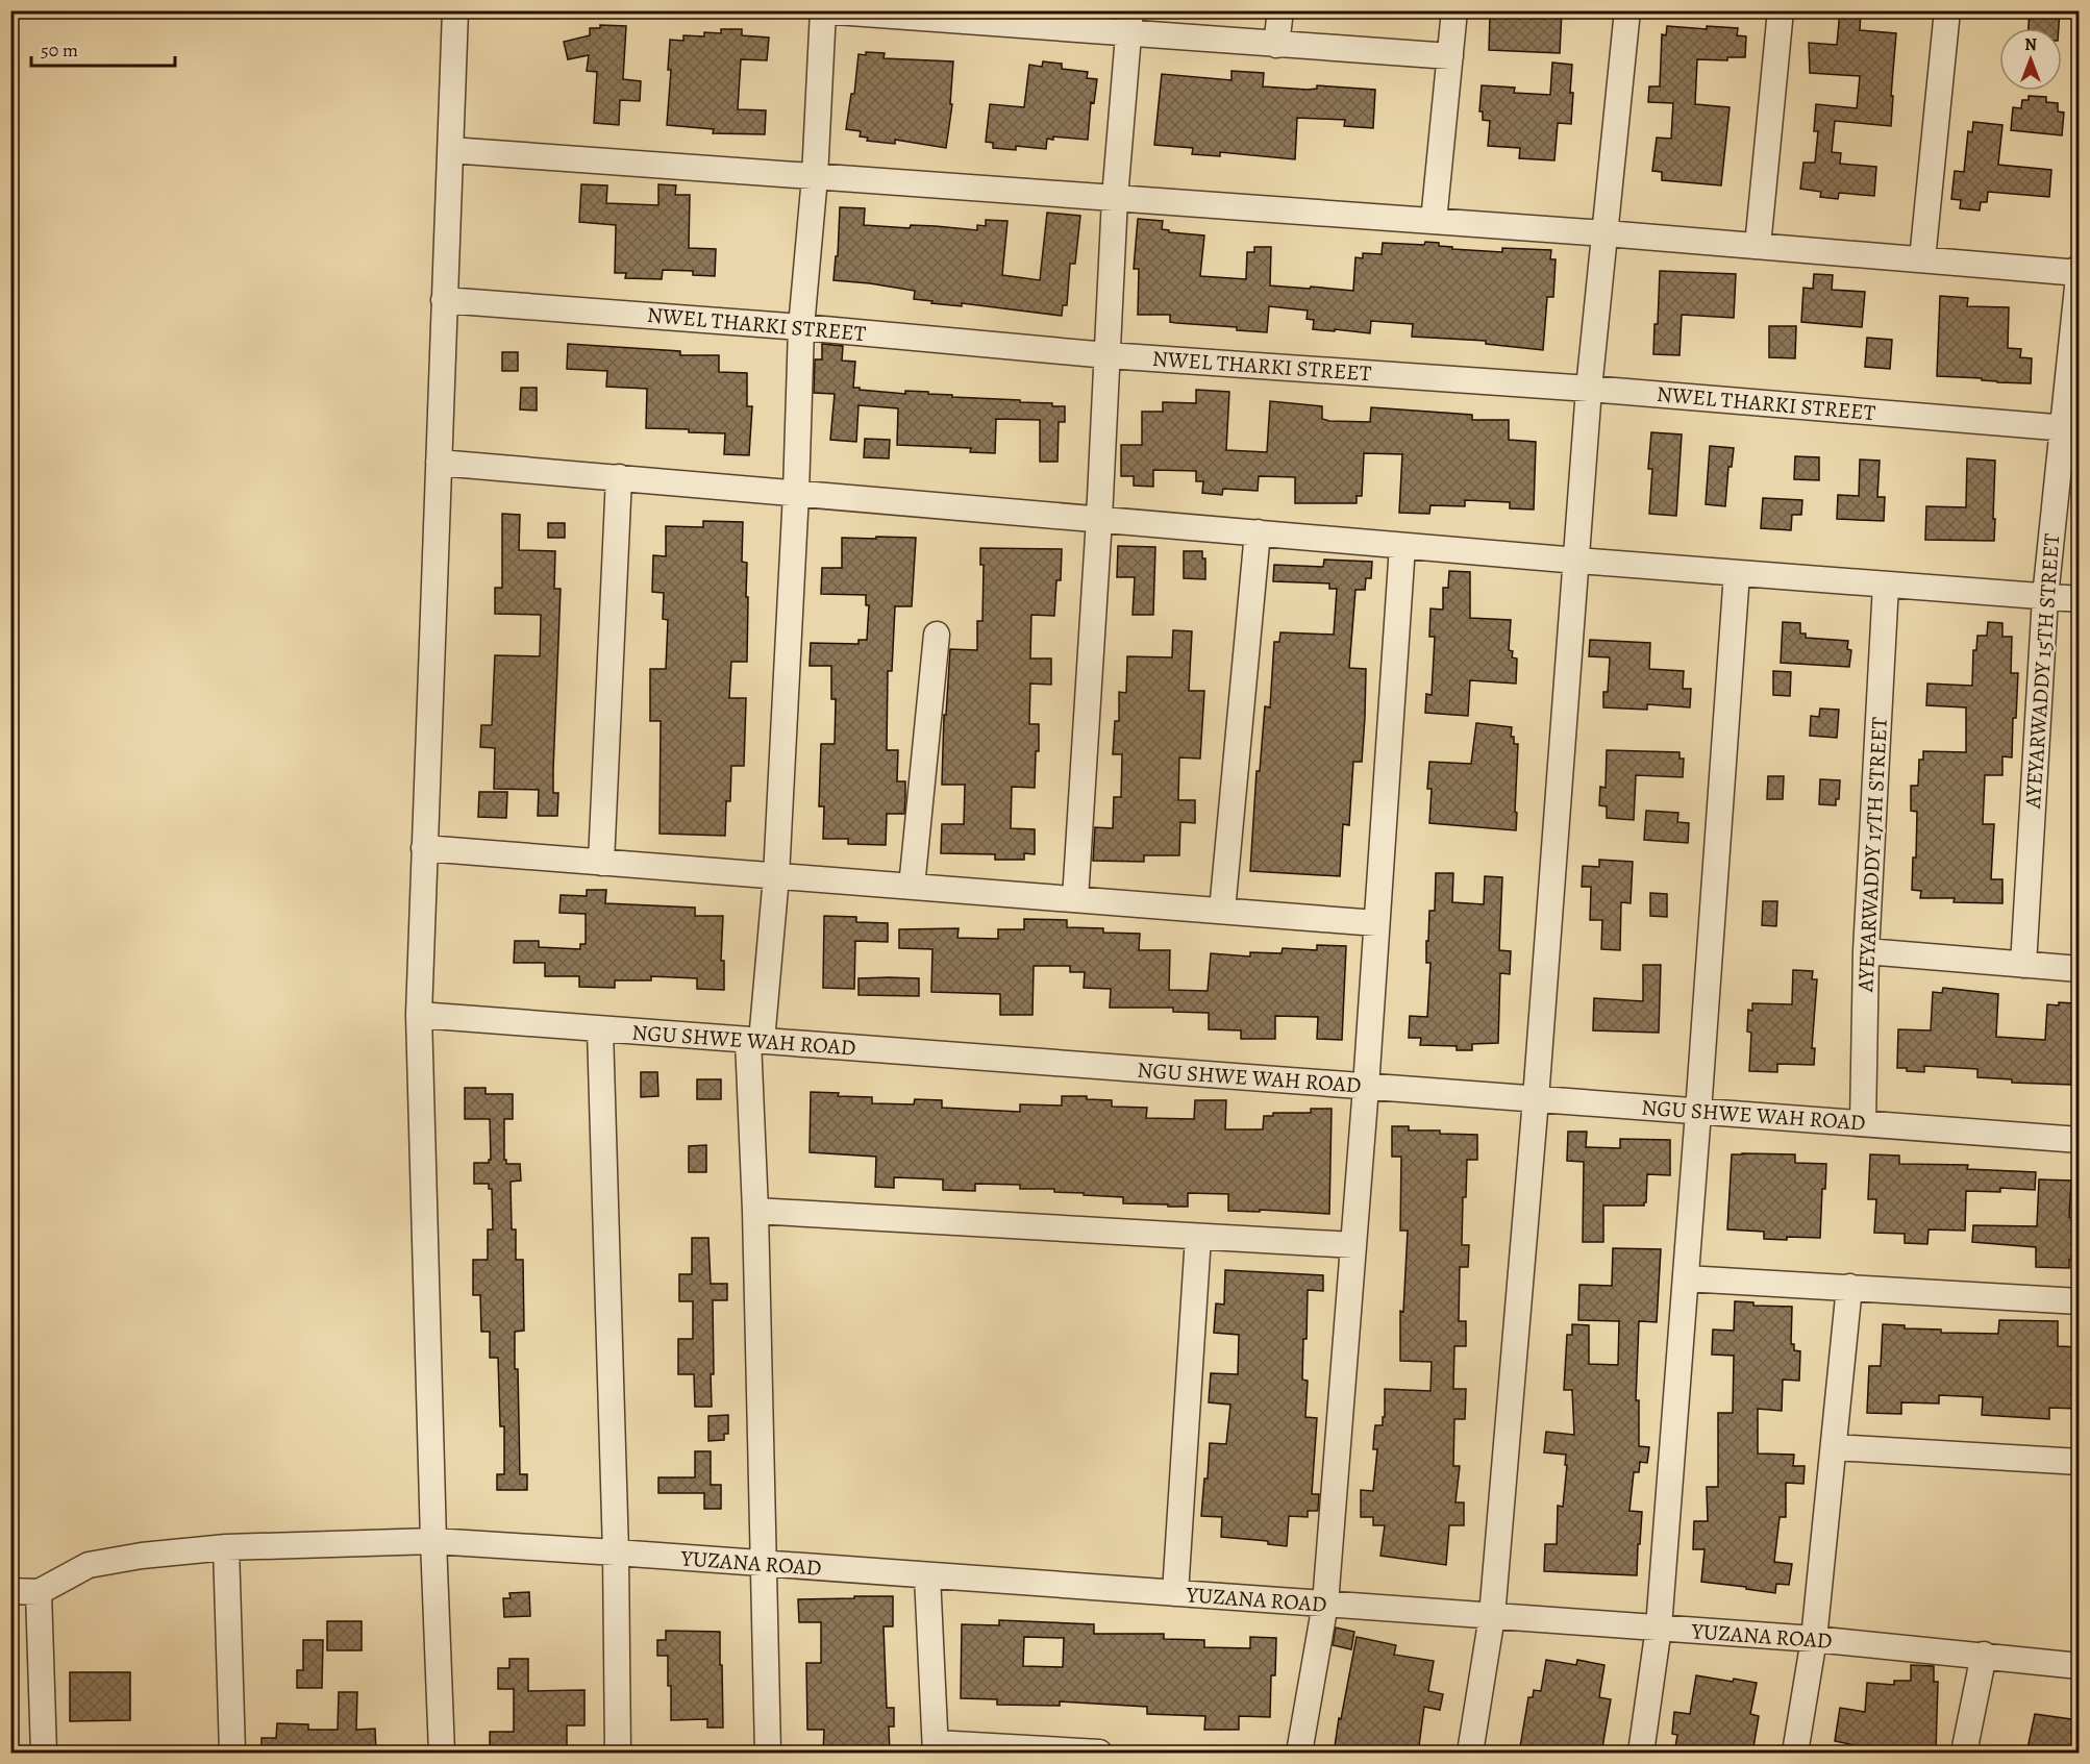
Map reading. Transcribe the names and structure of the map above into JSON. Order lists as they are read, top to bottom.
{
  "streets": {
    "street": [
      "NWEL THARKI STREET",
      "AYEYARWADDY 15TH STREET",
      "AYEYARWADDY 17TH STREET",
      "NGU SHWE WAH ROAD",
      "YUZANA ROAD"
    ]
  },
  "crossings": [
    ["NWEL THARKI STREET", "AYEYARWADDY 15TH STREET"],
    ["AYEYARWADDY 17TH STREET", "NGU SHWE WAH ROAD"]
  ],
  "scale_bar": "50 m",
  "north": "top"
}
